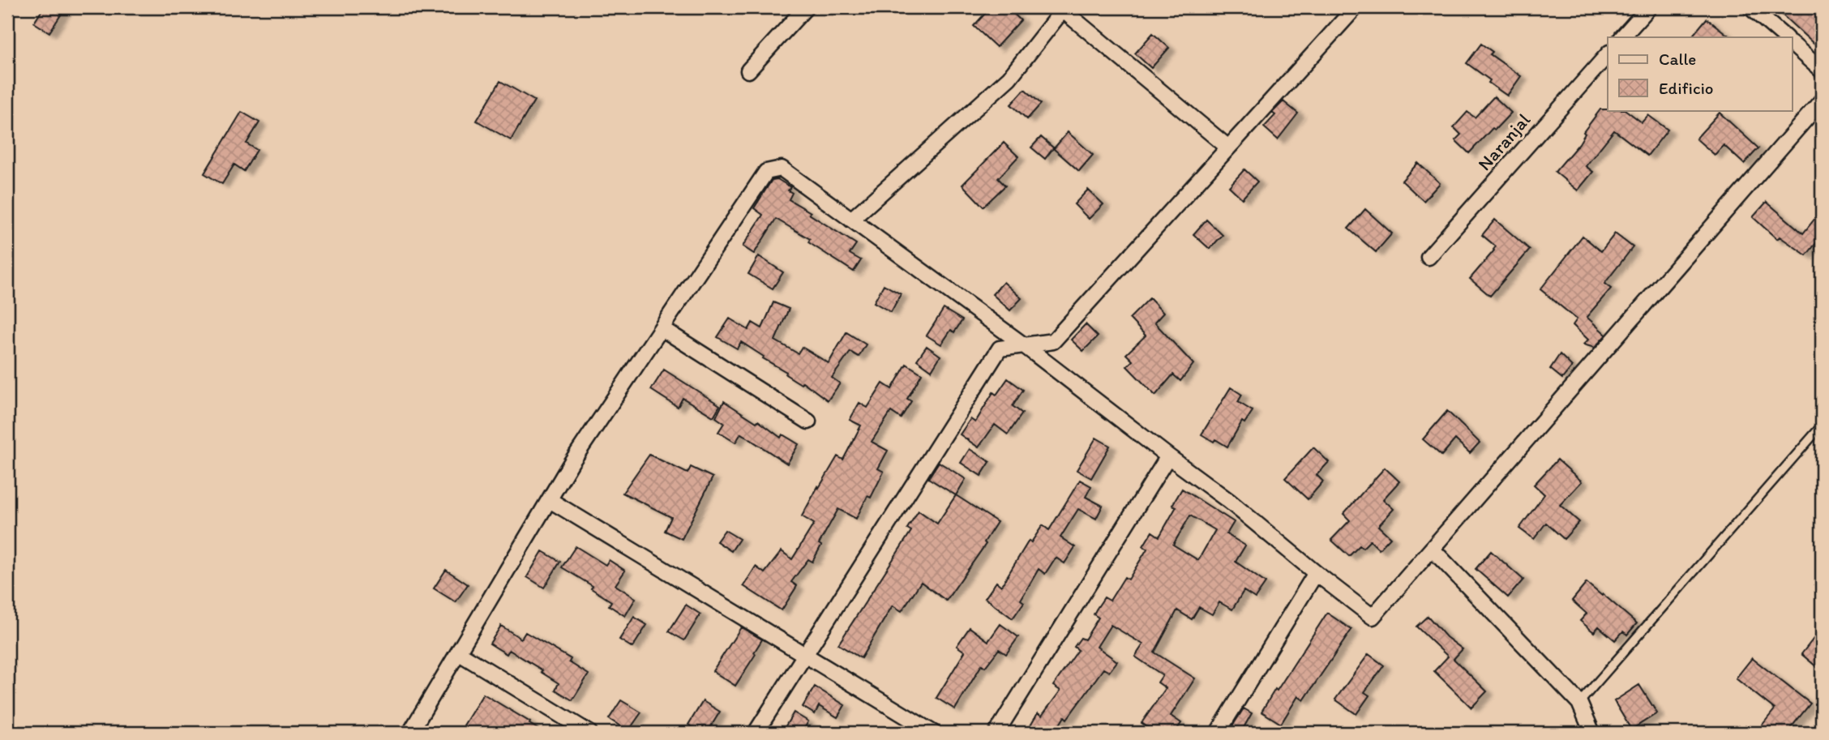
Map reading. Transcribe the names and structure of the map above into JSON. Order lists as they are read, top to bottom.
{
  "streets": {
    "street": ["Naranjal"]
  },
  "legend": ["Calle", "Edificio"]
}
